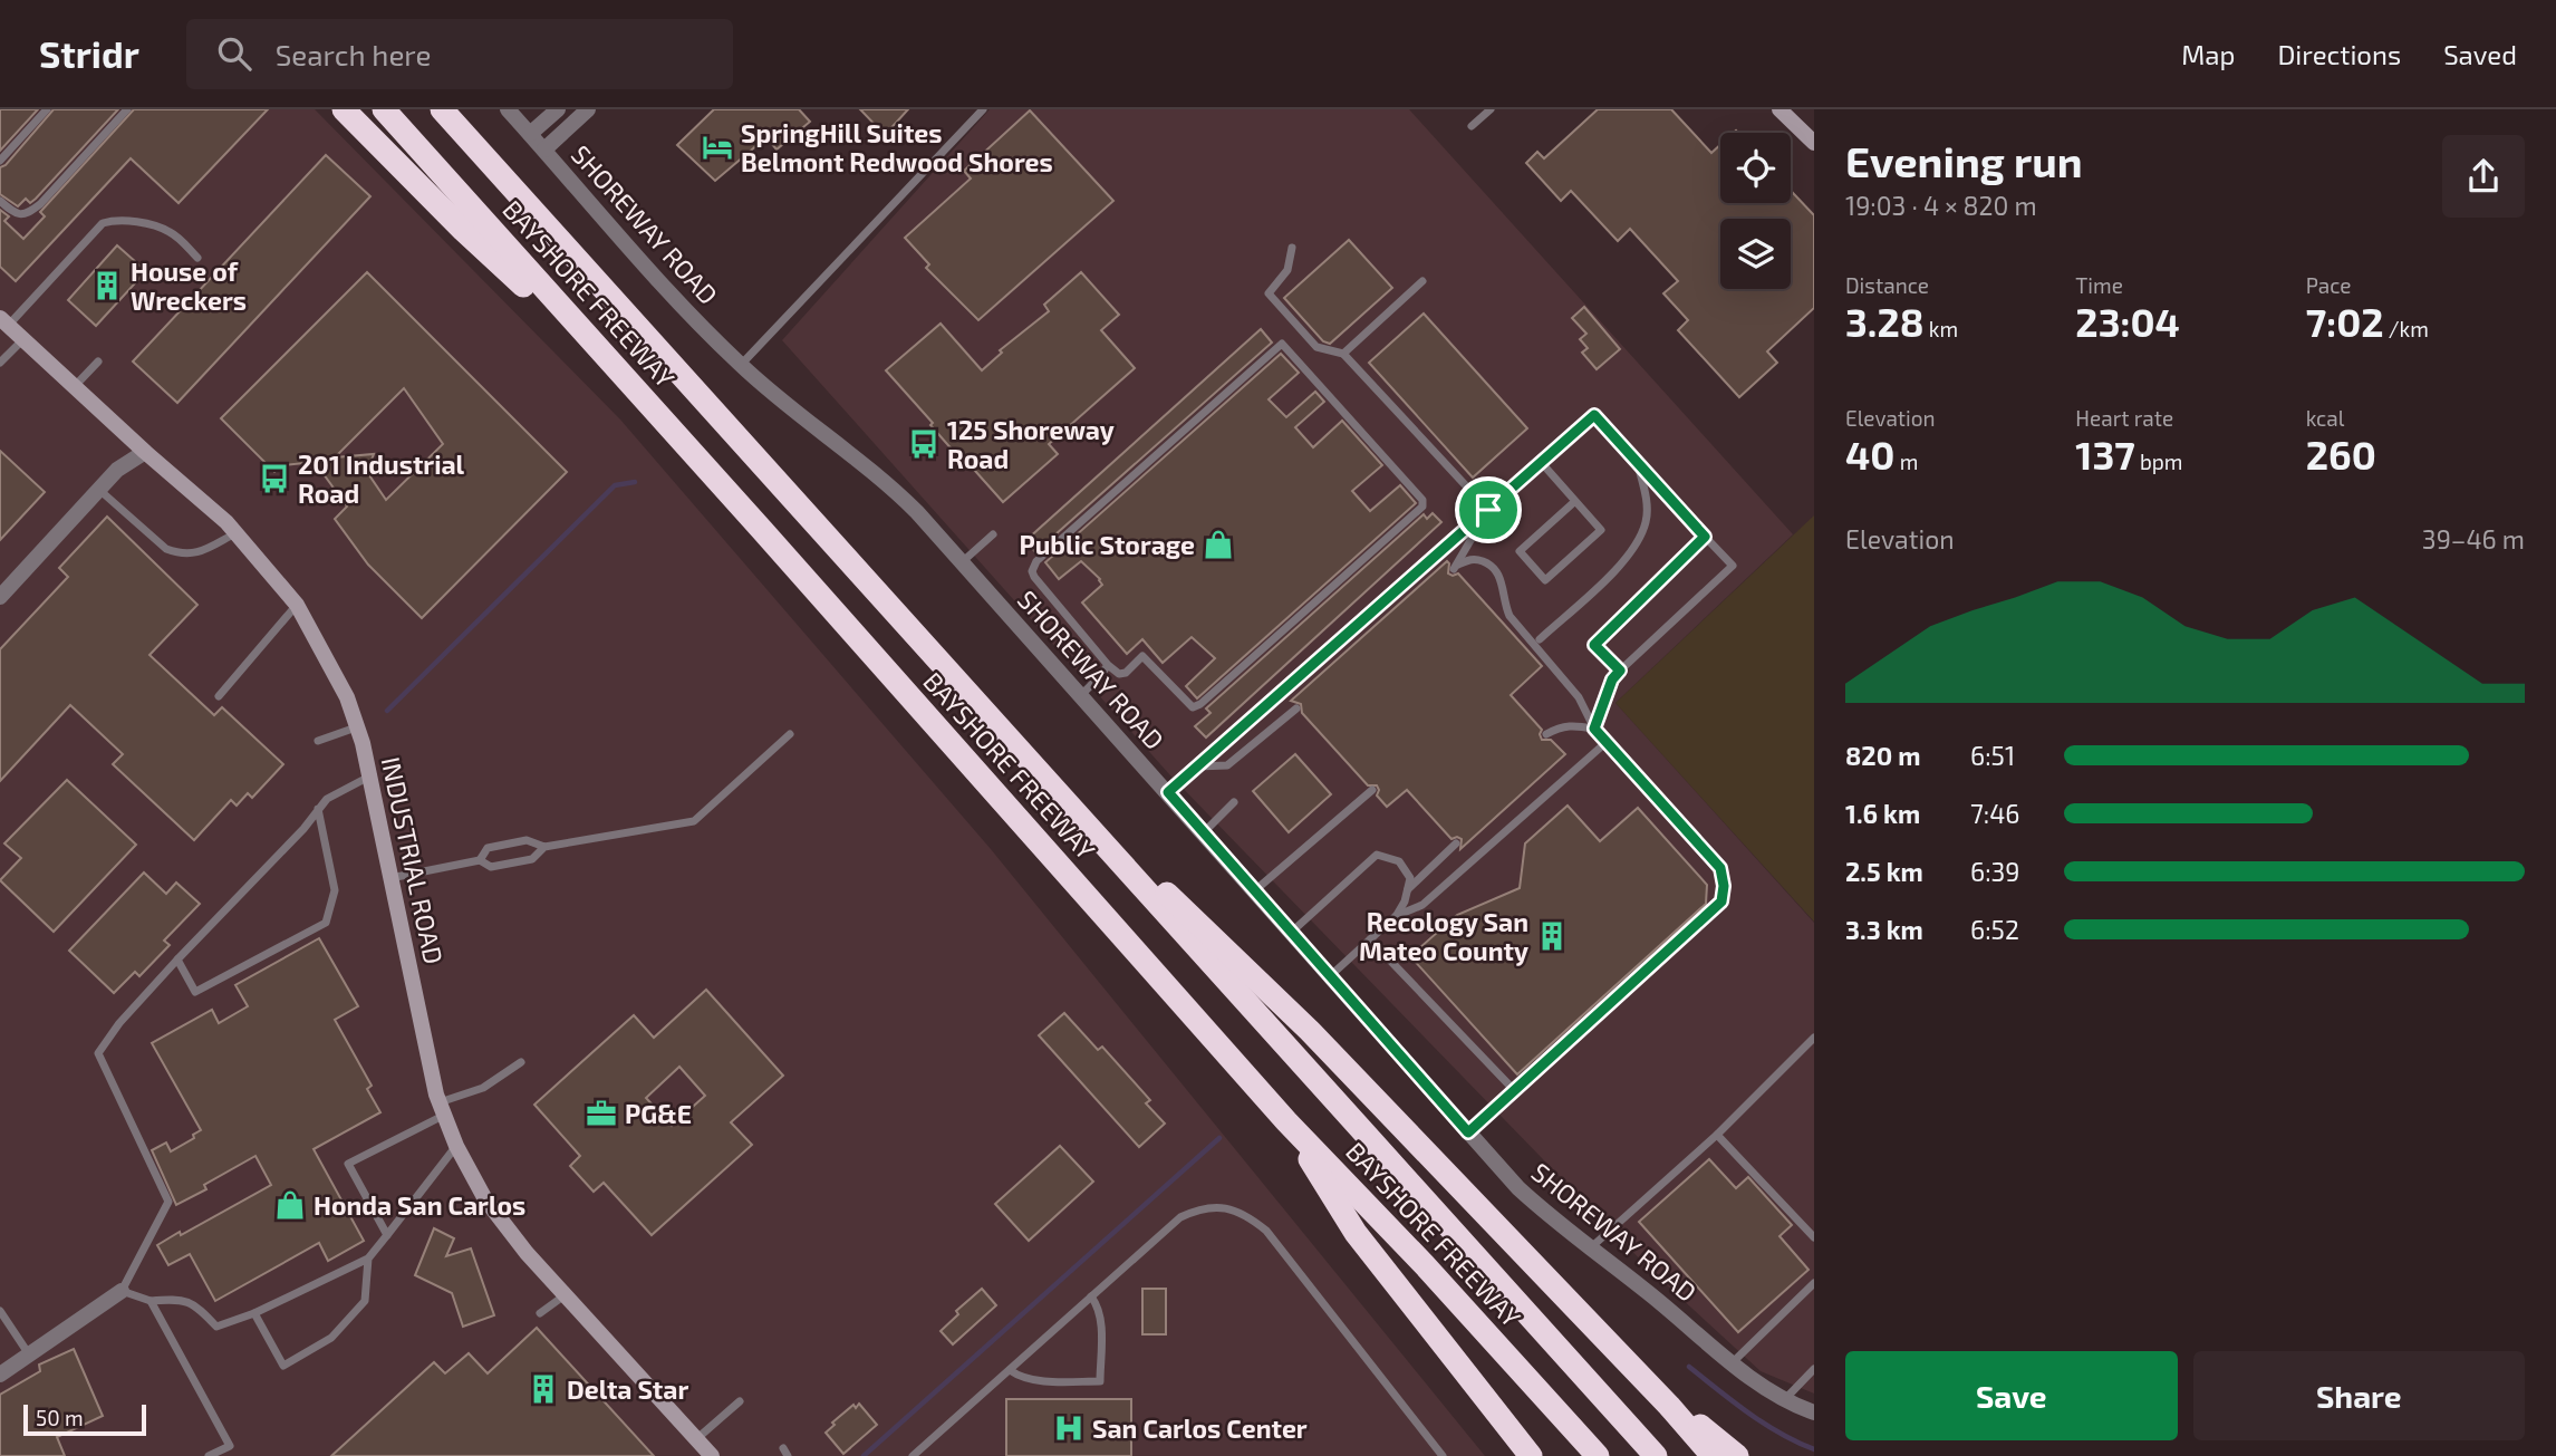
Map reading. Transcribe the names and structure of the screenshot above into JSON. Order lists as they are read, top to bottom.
{
  "streets": {
    "highway": ["BAYSHORE FREEWAY"],
    "main road": ["INDUSTRIAL ROAD"],
    "street": ["SHOREWAY ROAD"]
  },
  "places": {
    "hotel": ["SpringHill Suites Belmont Redwood Shores"],
    "building": ["House of Wreckers", "Recology San Mateo County", "Delta Star"],
    "bus stop": ["125 Shoreway Road", "201 Industrial Road"],
    "shop": ["Public Storage", "Honda San Carlos"],
    "office": ["PG&E"],
    "hospital": ["San Carlos Center"]
  },
  "scale_bar": "50 m",
  "page": {
    "header": "Stridr",
    "search": "Search here",
    "nav": ["Map", "Directions", "Saved"],
    "heading": ["Evening run", "19:03 · 4 × 820 m"],
    "stats": [
      ["Distance", "3.28 km"],
      ["Time", "23:04"],
      ["Pace", "7:02 /km"],
      ["Elevation", "40 m"],
      ["Heart rate", "137 bpm"],
      ["kcal", "260"]
    ],
    "chart": ["Elevation", "39–46 m"],
    "list": [
      {
        "name": "820 m",
        "note": "6:51"
      },
      {
        "name": "1.6 km",
        "note": "7:46"
      },
      {
        "name": "2.5 km",
        "note": "6:39"
      },
      {
        "name": "3.3 km",
        "note": "6:52"
      }
    ],
    "buttons": ["Save", "Share"],
    "scale": "50 m"
  }
}
